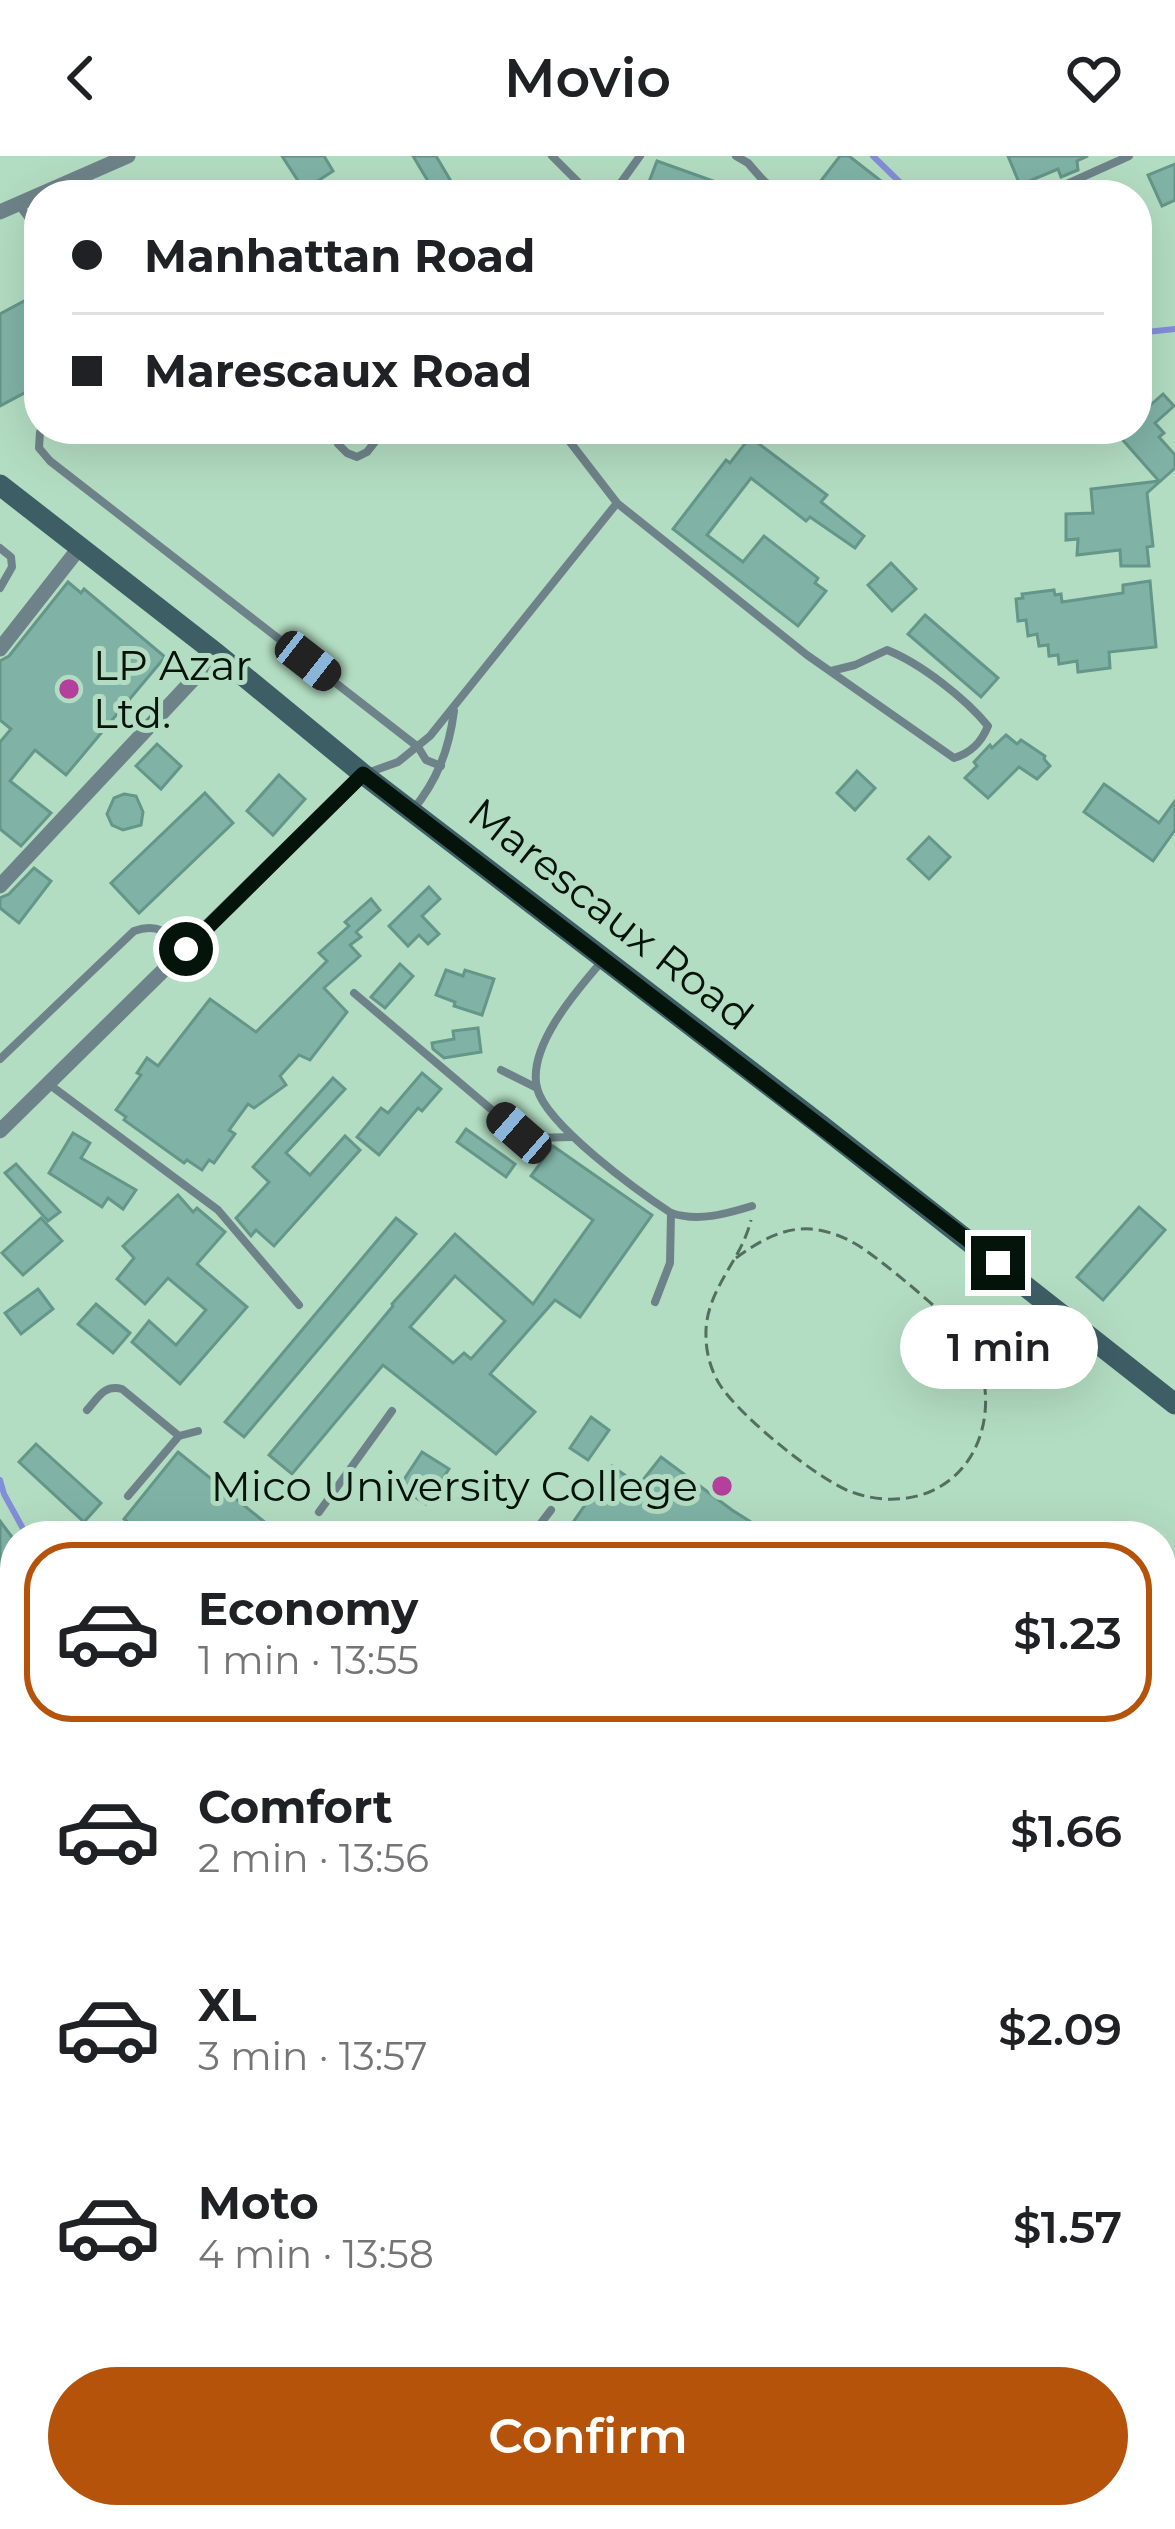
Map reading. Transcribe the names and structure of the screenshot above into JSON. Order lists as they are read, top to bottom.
{
  "streets": {
    "main road": ["Marescaux Road"]
  },
  "places": ["LP Azar Ltd.", "Mico University College"],
  "page": {
    "header": "Movio",
    "banner": ["Manhattan Road", "Marescaux Road"],
    "bubble": "1 min",
    "list": [
      {
        "name": "Economy",
        "note": "1 min · 13:55",
        "value": "$1.23"
      },
      {
        "name": "Comfort",
        "note": "2 min · 13:56",
        "value": "$1.66"
      },
      {
        "name": "XL",
        "note": "3 min · 13:57",
        "value": "$2.09"
      },
      {
        "name": "Moto",
        "note": "4 min · 13:58",
        "value": "$1.57"
      }
    ],
    "buttons": "Confirm"
  }
}
